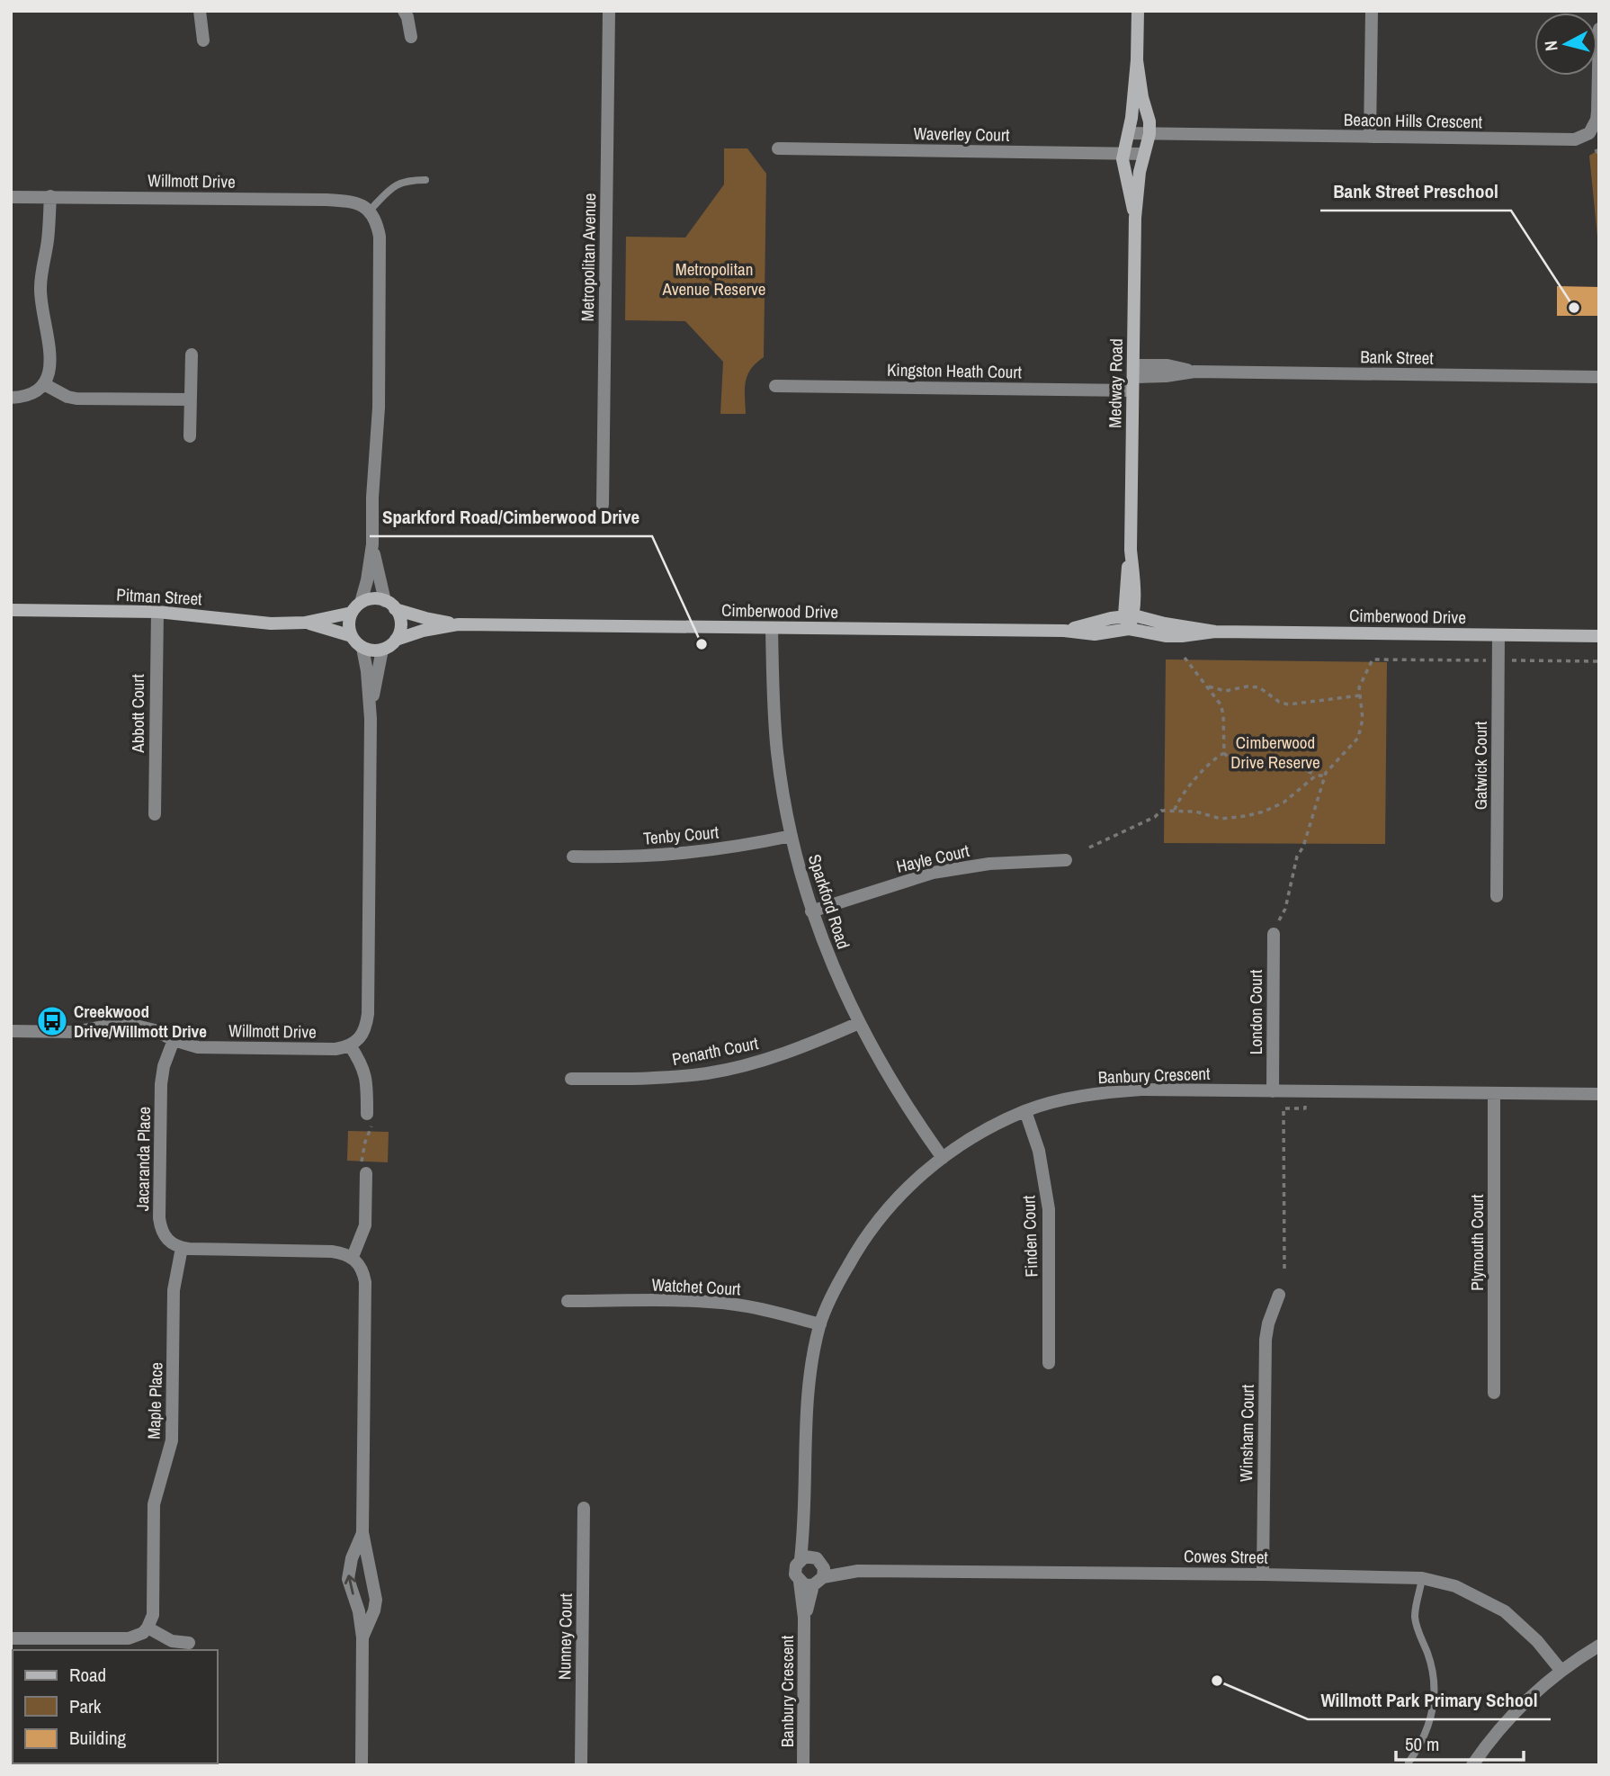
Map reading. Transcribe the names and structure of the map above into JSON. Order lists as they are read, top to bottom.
{
  "streets": {
    "street": [
      "Beacon Hills Crescent",
      "Waverley Court",
      "Willmott Drive",
      "Metropolitan Avenue",
      "Bank Street",
      "Kingston Heath Court",
      "Medway Road",
      "Pitman Street",
      "Cimberwood Drive",
      "Abbott Court",
      "Gatwick Court",
      "Tenby Court",
      "Hayle Court",
      "Sparkford Road",
      "London Court",
      "Penarth Court",
      "Banbury Crescent",
      "Jacaranda Place",
      "Finden Court",
      "Plymouth Court",
      "Watchet Court",
      "Maple Place",
      "Winsham Court",
      "Cowes Street",
      "Nunney Court"
    ]
  },
  "crossings": [
    ["Beacon Hills Crescent", "Medway Road"],
    ["Waverley Court", "Medway Road"],
    ["Willmott Drive", "Jacaranda Place"],
    ["Bank Street", "Medway Road"],
    ["Kingston Heath Court", "Medway Road"],
    ["Medway Road", "Cimberwood Drive"],
    ["Pitman Street", "Cimberwood Drive"],
    ["Pitman Street", "Abbott Court"],
    ["Cimberwood Drive", "Gatwick Court"],
    ["Cimberwood Drive", "Sparkford Road"],
    ["Tenby Court", "Sparkford Road"],
    ["Hayle Court", "Sparkford Road"],
    ["Sparkford Road", "Penarth Court"],
    ["Sparkford Road", "Banbury Crescent"],
    ["London Court", "Banbury Crescent"],
    ["Banbury Crescent", "Finden Court"],
    ["Banbury Crescent", "Plymouth Court"],
    ["Banbury Crescent", "Watchet Court"],
    ["Banbury Crescent", "Cowes Street"],
    ["Jacaranda Place", "Maple Place"],
    ["Winsham Court", "Cowes Street"]
  ],
  "parks": ["Metropolitan Avenue Reserve", "Cimberwood Drive Reserve"],
  "places": {
    "other": ["Bank Street Preschool", "Sparkford Road/Cimberwood Drive", "Willmott Park Primary School"],
    "bus stop": ["Creekwood Drive/Willmott Drive"]
  },
  "legend": ["Road", "Park", "Building"],
  "scale_bar": "50 m",
  "north": "left"
}
